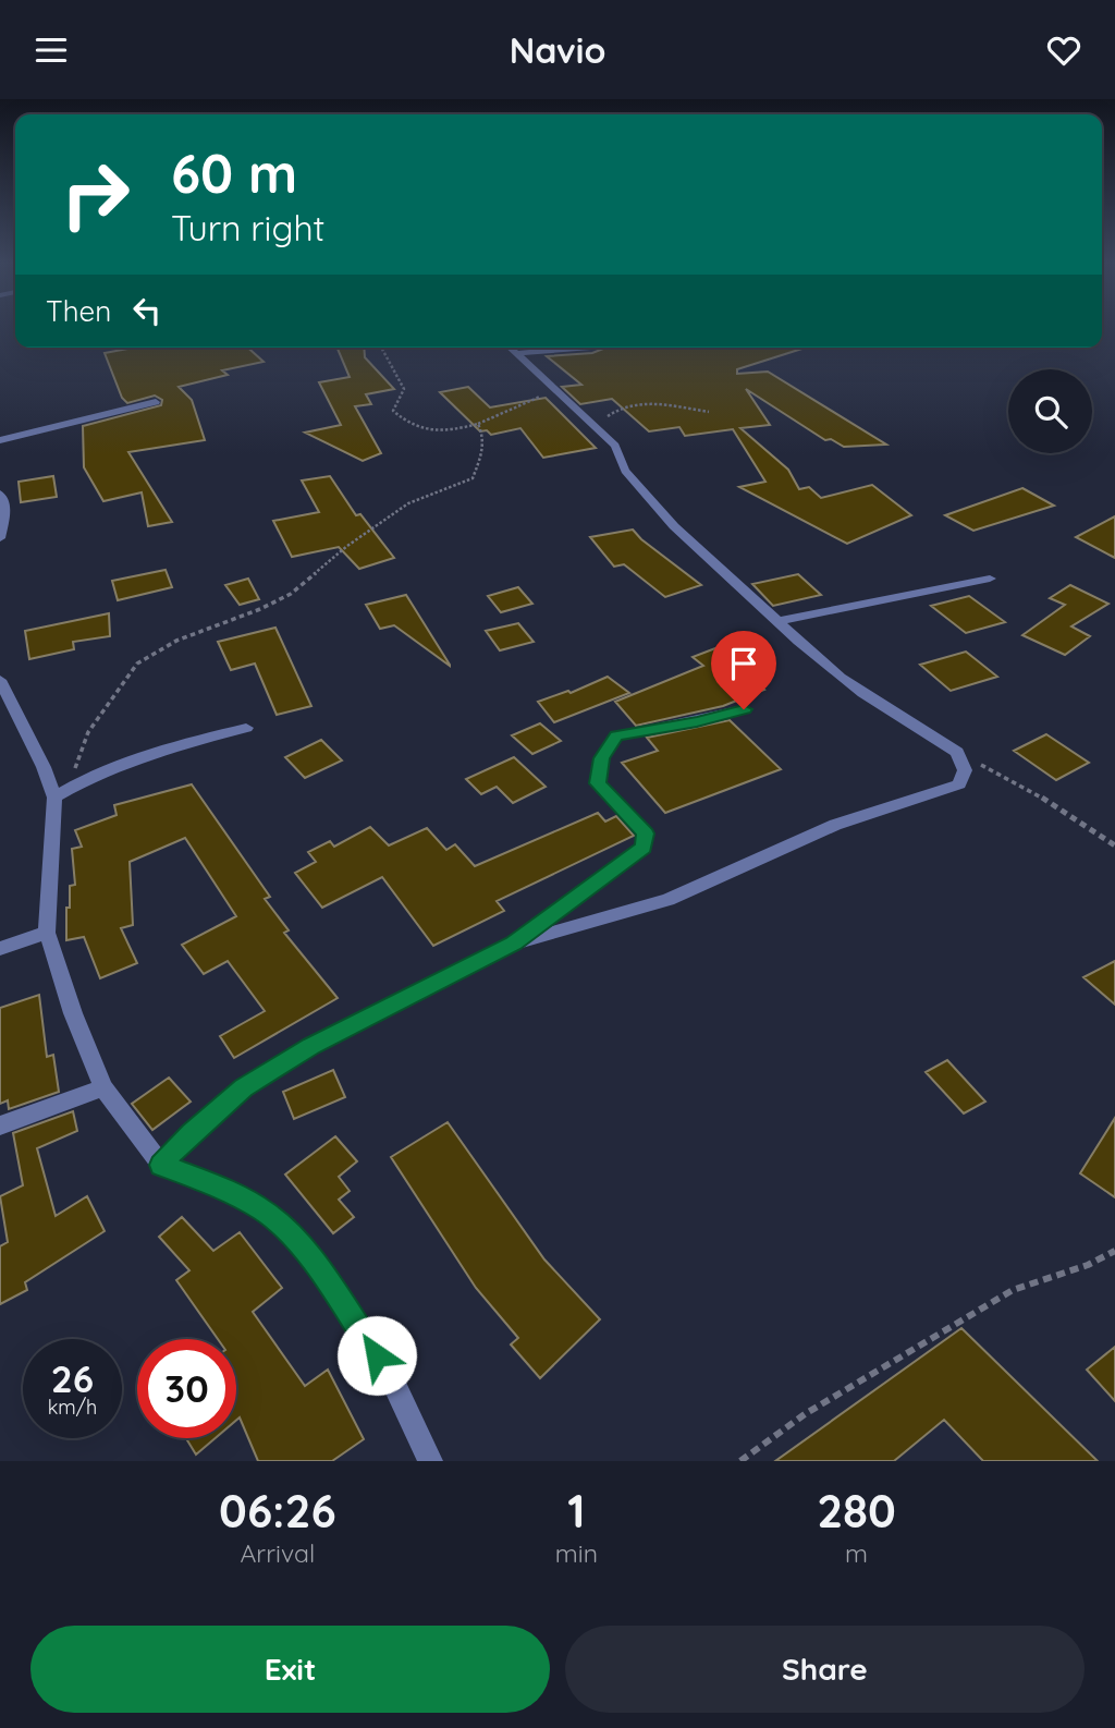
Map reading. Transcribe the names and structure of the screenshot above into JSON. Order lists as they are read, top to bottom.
{
  "page": {
    "header": "Navio",
    "turn": ["60 m", "Turn right"],
    "then": "Then",
    "speed": "26 km/h",
    "limit": "30",
    "eta": [
      "06:26",
      "Arrival",
      "1",
      "min",
      "280",
      "m"
    ],
    "buttons": ["Exit", "Share"]
  }
}
